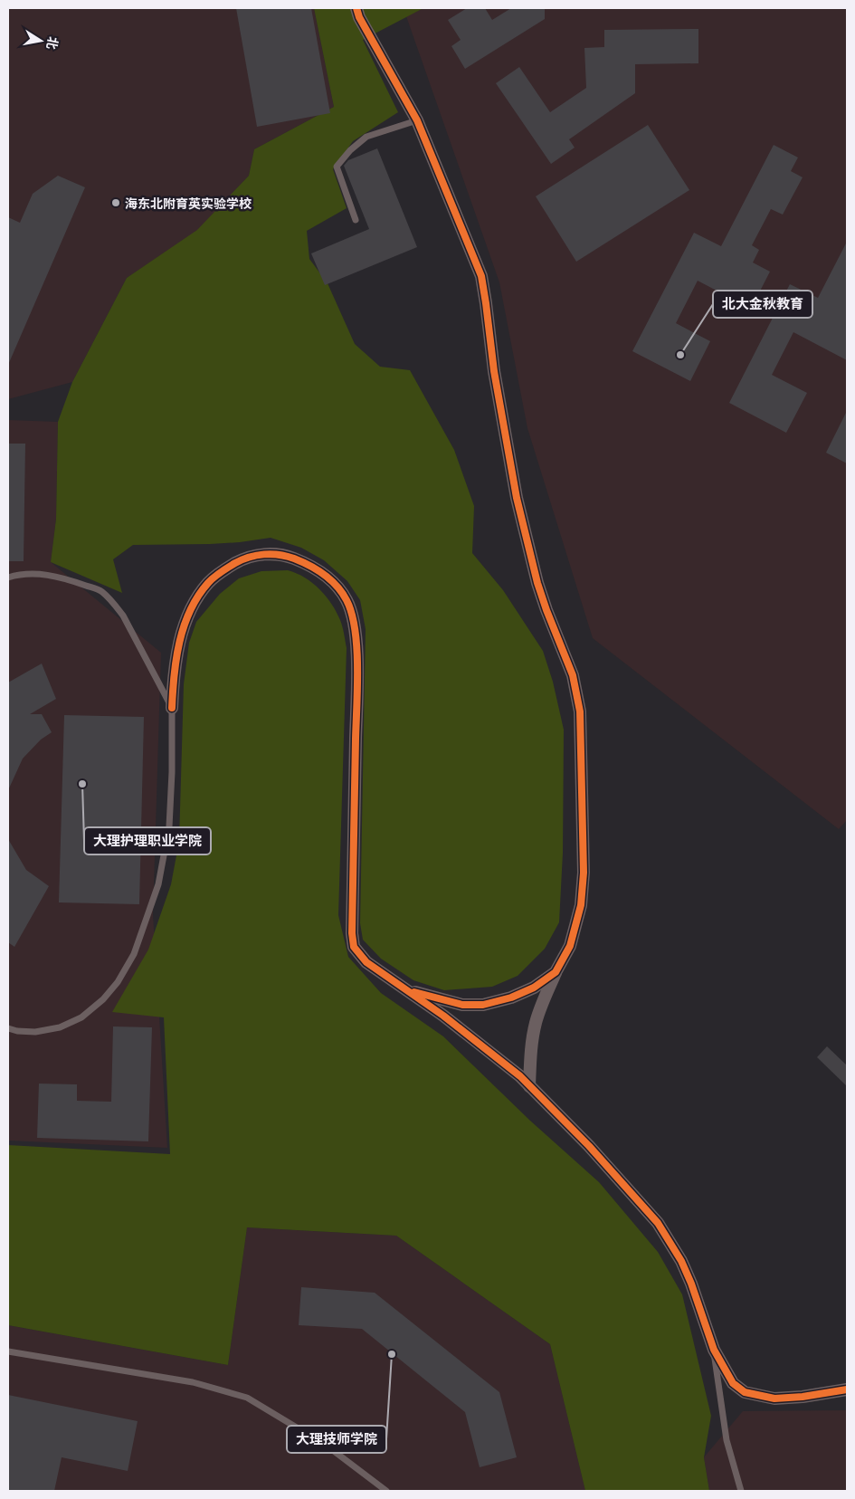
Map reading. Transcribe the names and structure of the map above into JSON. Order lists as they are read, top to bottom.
{
  "places": [
    "海东北附育英实验学校",
    "北大金秋教育",
    "大理护理职业学院",
    "大理技师学院"
  ],
  "north": "right"
}
